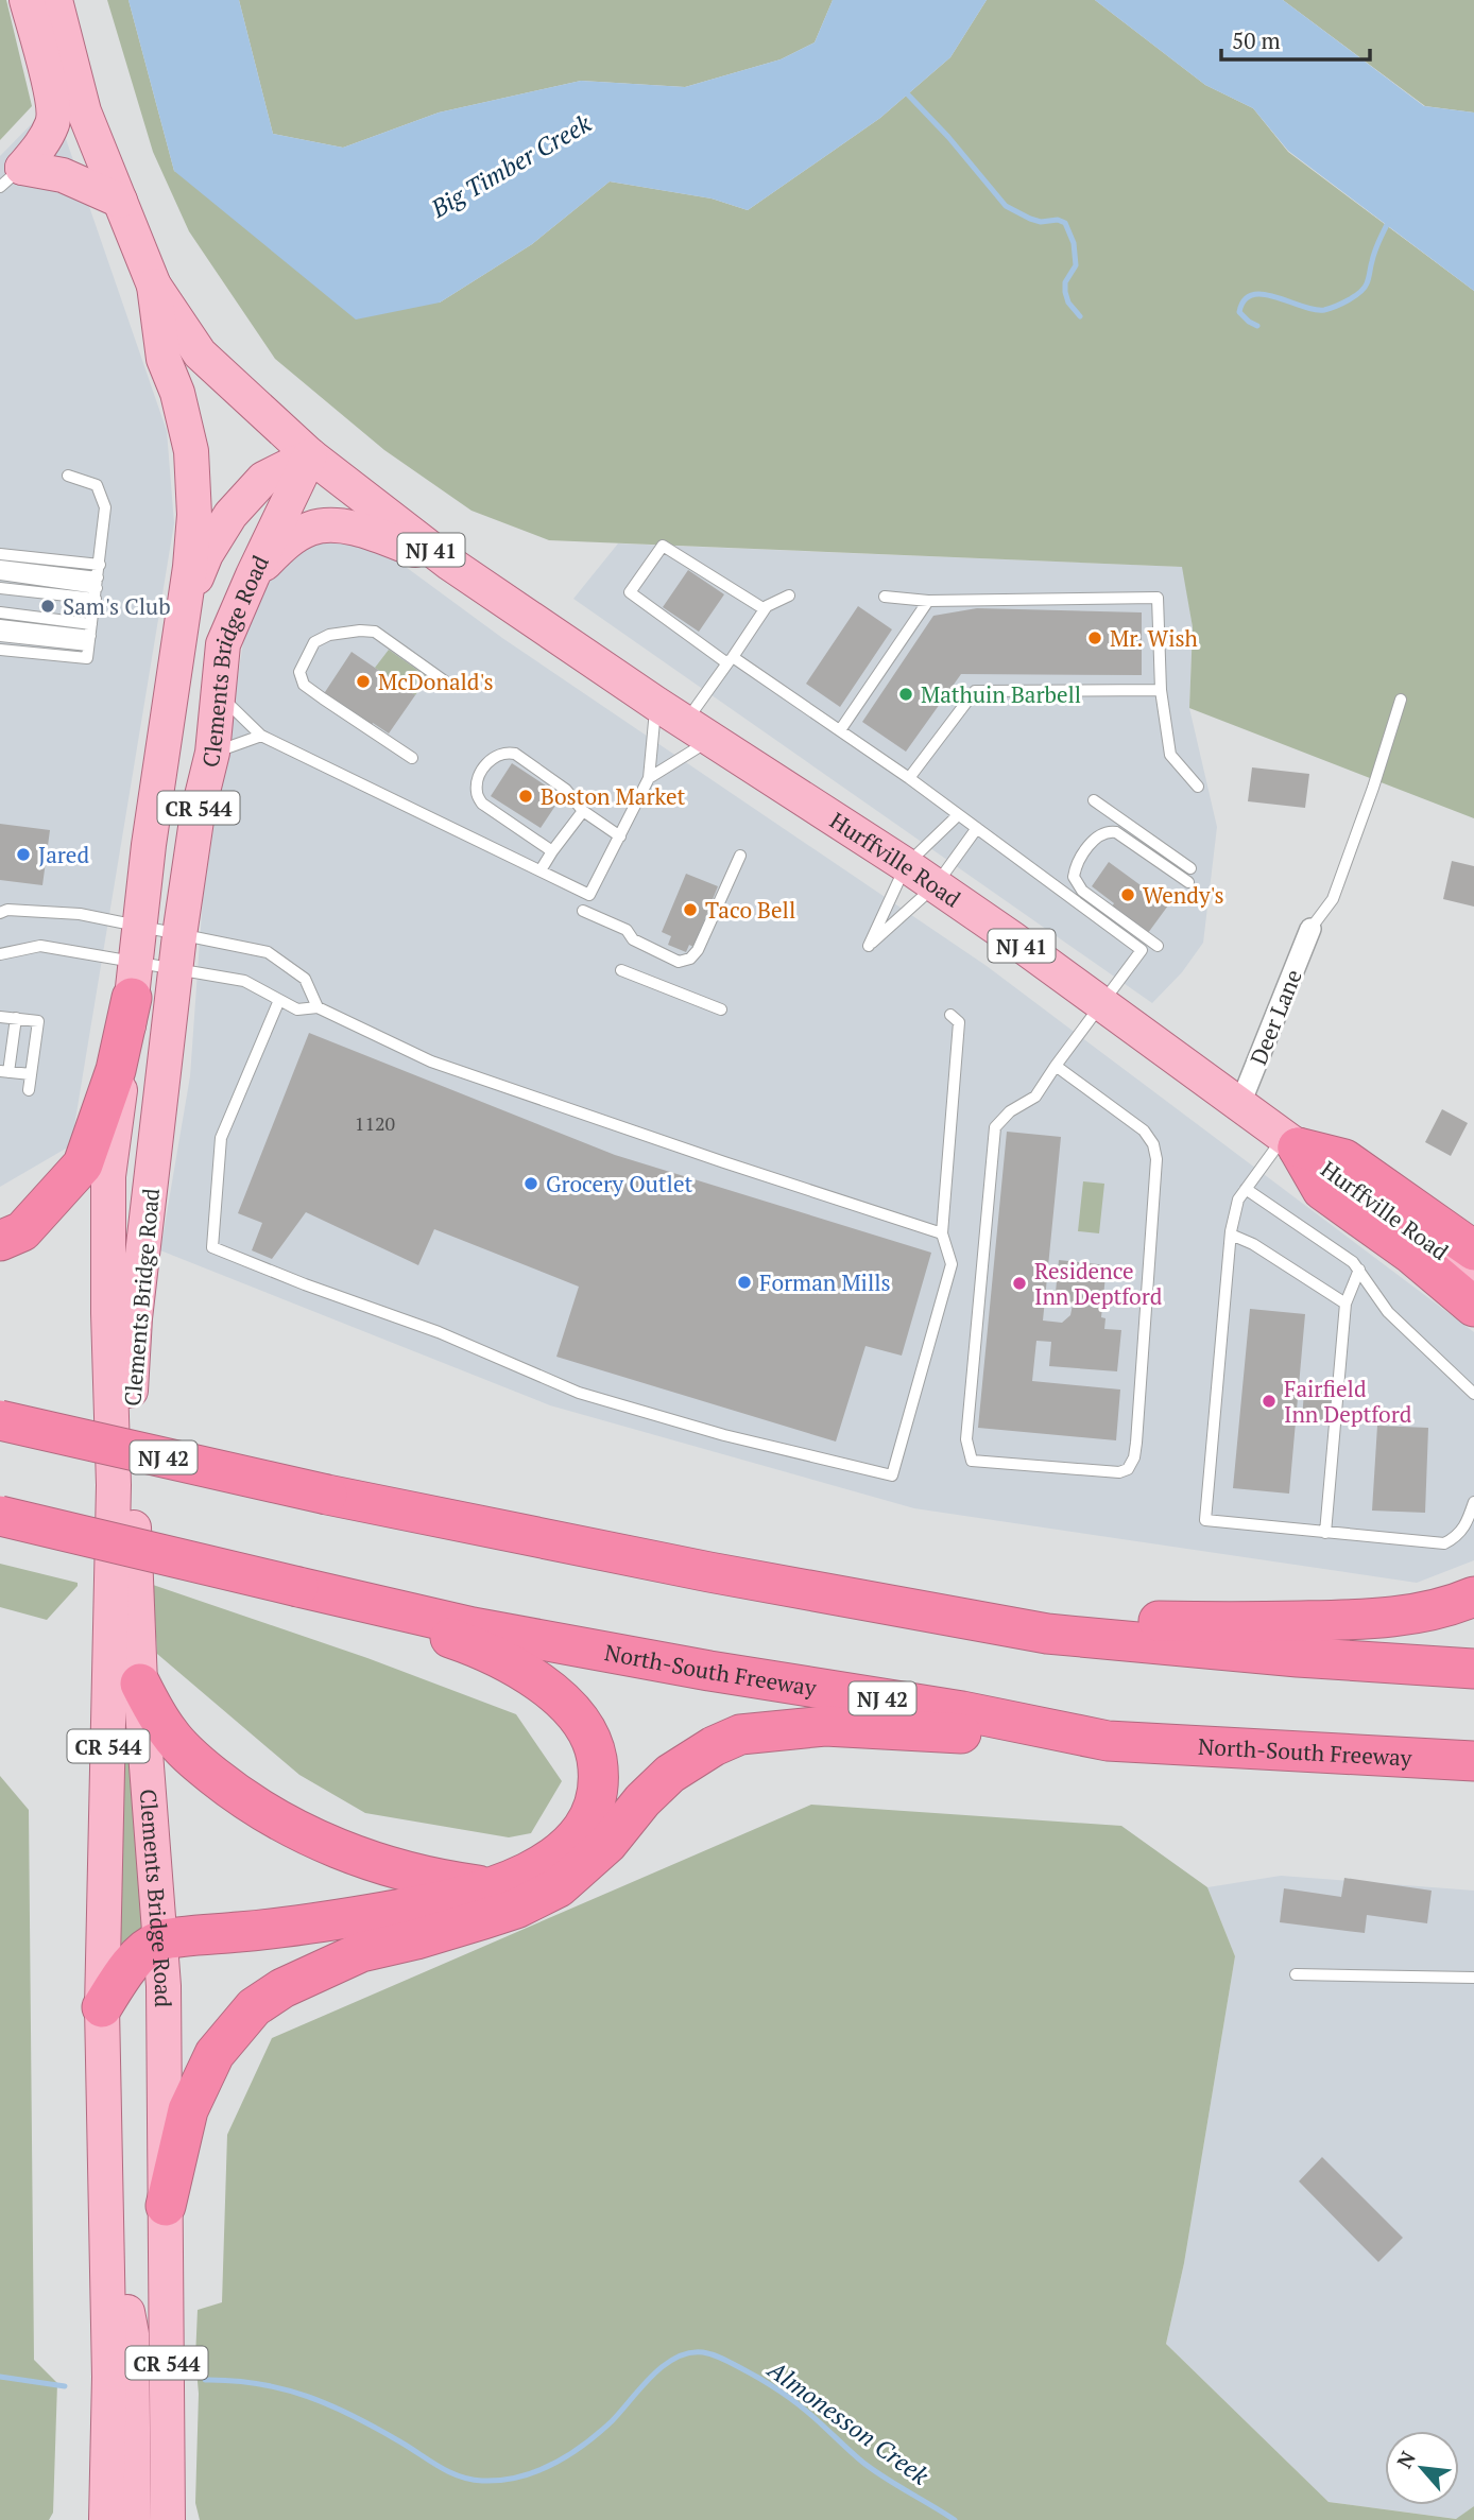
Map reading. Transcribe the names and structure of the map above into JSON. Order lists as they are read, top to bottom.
{
  "streets": {
    "highway": ["NJ 42", "North-South Freeway"],
    "main road": [
      "NJ 41",
      "Clements Bridge Road",
      "CR 544",
      "Hurffville Road"
    ],
    "street": ["Deer Lane"]
  },
  "crossings": [
    ["Clements Bridge Road", "Hurffville Road"],
    ["Hurffville Road", "Deer Lane"]
  ],
  "water": ["Big Timber Creek", "Almonesson Creek"],
  "places": [
    "Sam's Club",
    "Mr. Wish",
    "McDonald's",
    "Mathuin Barbell",
    "Boston Market",
    "Jared",
    "Wendy's",
    "Taco Bell",
    "Grocery Outlet",
    "Forman Mills",
    "Residence Inn Deptford",
    "Fairfield Inn Deptford"
  ],
  "house_numbers": ["1120"],
  "scale_bar": "50 m",
  "north": "top left"
}
